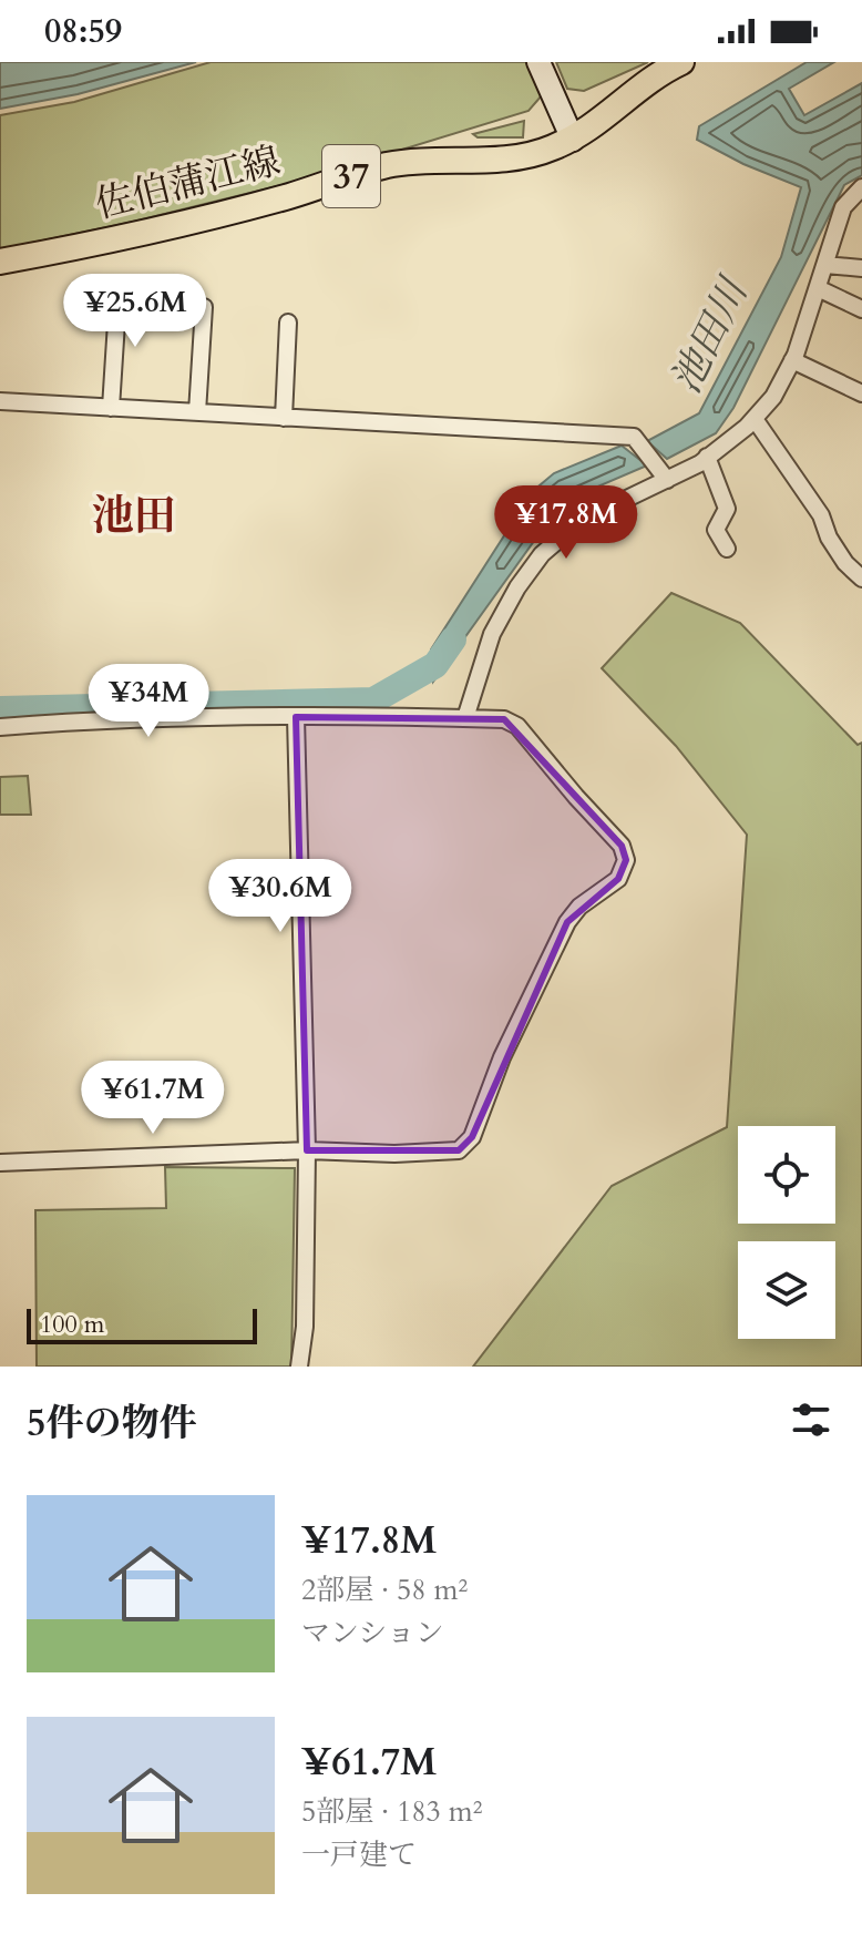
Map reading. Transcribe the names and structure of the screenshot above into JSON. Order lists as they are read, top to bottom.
{
  "streets": {
    "main road": ["37", "佐伯蒲江線"]
  },
  "districts": ["池田"],
  "water": ["池田川"],
  "scale_bar": "100 m",
  "page": {
    "status": "08:59",
    "price": [
      "¥25.6M",
      "¥17.8M",
      "¥34M",
      "¥30.6M",
      "¥61.7M"
    ],
    "scale": "100 m",
    "heading": "5件の物件",
    "list": [
      {
        "name": "¥17.8M",
        "note": "2部屋 · 58 m² · マンション"
      },
      {
        "name": "¥61.7M",
        "note": "5部屋 · 183 m² · 一戸建て"
      }
    ]
  }
}
